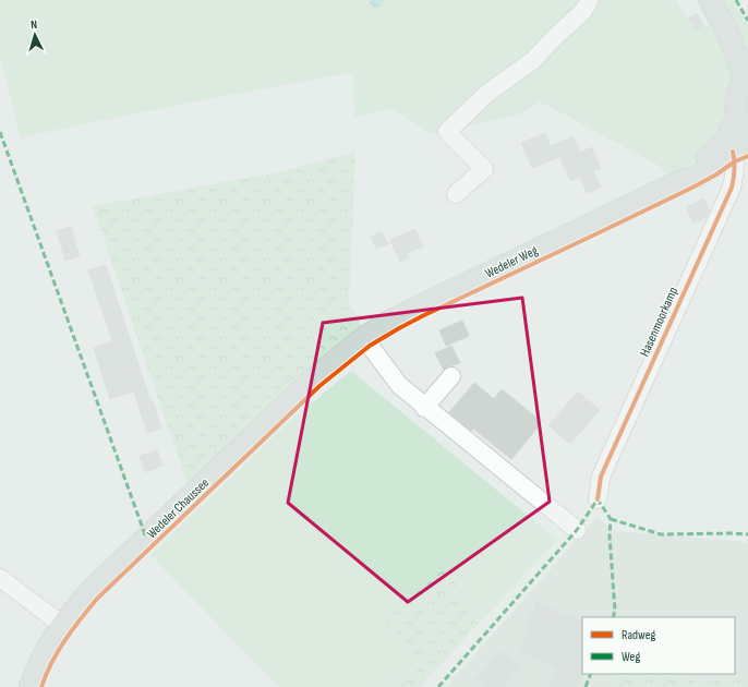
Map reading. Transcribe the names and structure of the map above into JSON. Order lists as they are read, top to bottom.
{
  "streets": {
    "main road": ["Wedeler Weg", "Wedeler Chaussee"],
    "street": ["Hasenmoorkamp"]
  },
  "crossings": [
    ["Wedeler Weg", "Hasenmoorkamp"],
    ["Wedeler Weg", "Wedeler Chaussee"]
  ],
  "legend": ["Radweg", "Weg"],
  "north": "top"
}
